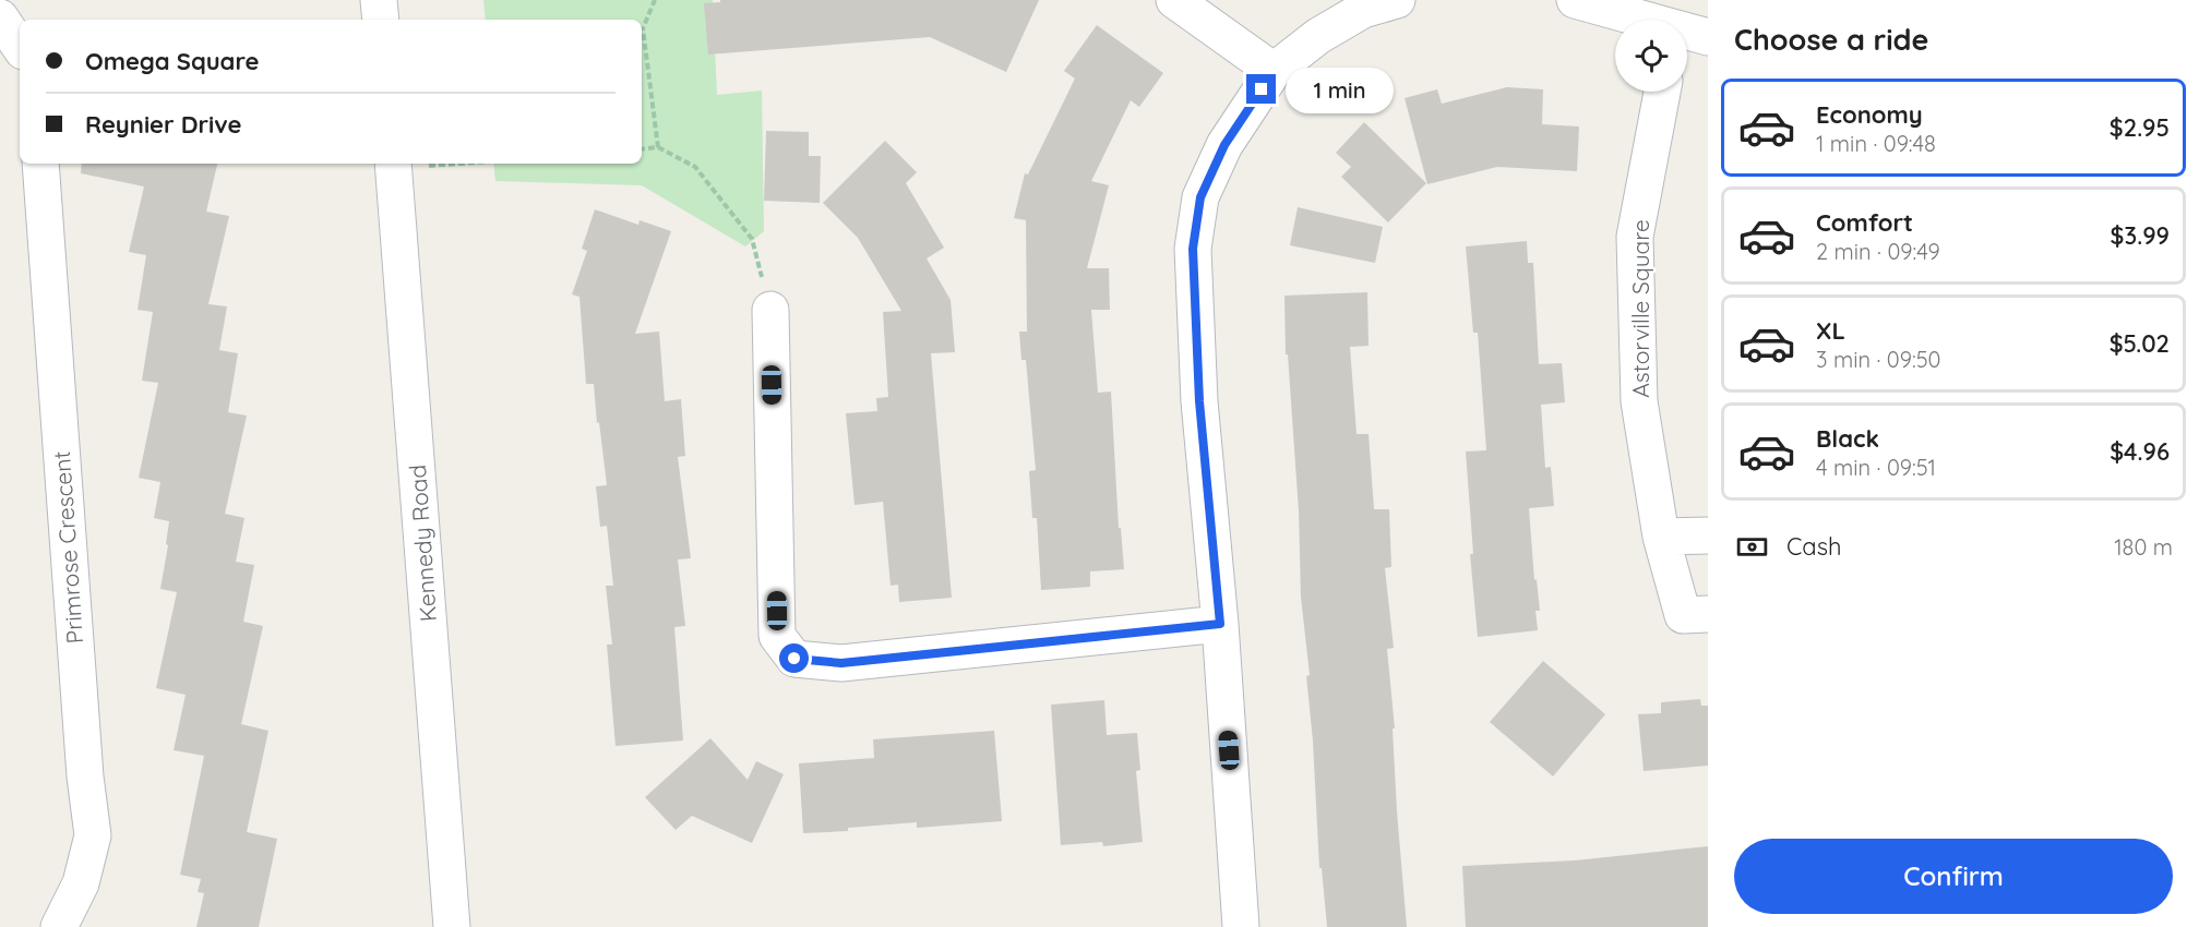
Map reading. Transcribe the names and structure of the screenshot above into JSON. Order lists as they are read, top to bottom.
{
  "streets": {
    "street": ["Astorville Square", "Kennedy Road", "Primrose Crescent"]
  },
  "page": {
    "heading": "Choose a ride",
    "banner": ["Omega Square", "Reynier Drive"],
    "bubble": "1 min",
    "list": [
      {
        "name": "Economy",
        "note": "1 min · 09:48",
        "value": "$2.95"
      },
      {
        "name": "Comfort",
        "note": "2 min · 09:49",
        "value": "$3.99"
      },
      {
        "name": "XL",
        "note": "3 min · 09:50",
        "value": "$5.02"
      },
      {
        "name": "Black",
        "note": "4 min · 09:51",
        "value": "$4.96"
      }
    ],
    "pay": ["Cash", "180 m"],
    "buttons": "Confirm"
  }
}
